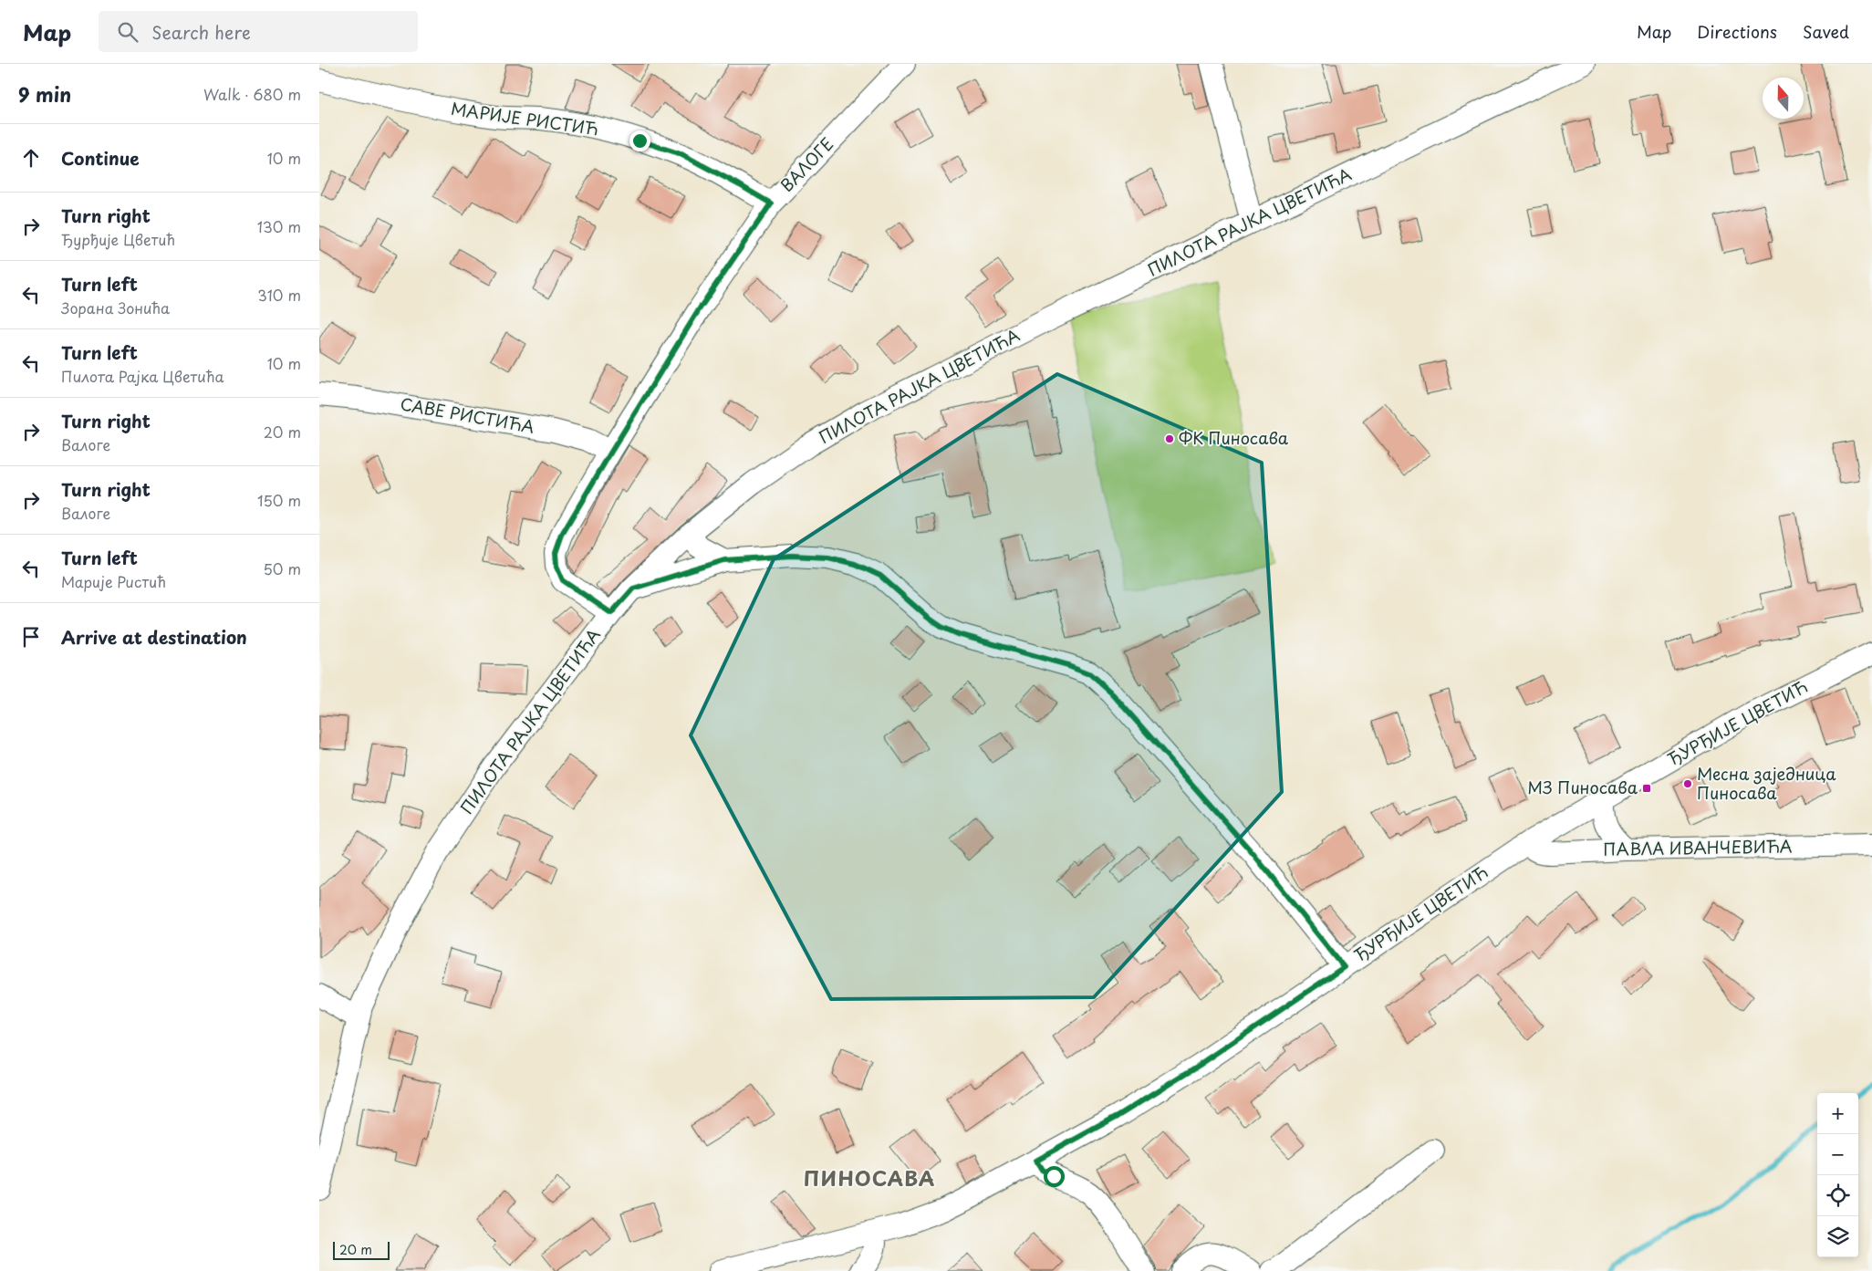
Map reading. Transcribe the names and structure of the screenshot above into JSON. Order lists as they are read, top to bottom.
{
  "streets": {
    "street": [
      "МАРИЈЕ РИСТИЋ",
      "ВАЛОГЕ",
      "ПИЛОТА РАЈКА ЦВЕТИЋА",
      "САВЕ РИСТИЋА",
      "ЂУРЂИЈЕ ЦВЕТИЋ",
      "ПАВЛА ИВАНЧЕВИЋА"
    ]
  },
  "crossings": [
    ["МАРИЈЕ РИСТИЋ", "ВАЛОГЕ"],
    ["ВАЛОГЕ", "ПИЛОТА РАЈКА ЦВЕТИЋА"],
    ["ВАЛОГЕ", "САВЕ РИСТИЋА"],
    ["ЂУРЂИЈЕ ЦВЕТИЋ", "ПАВЛА ИВАНЧЕВИЋА"]
  ],
  "districts": ["ПИНОСАВА"],
  "places": {
    "other": ["ФК Пиносава", "Месна заједница Пиносава"],
    "transit": ["МЗ Пиносава"]
  },
  "scale_bar": "20 m",
  "north": "top",
  "page": {
    "header": "Map",
    "search": "Search here",
    "nav": ["Map", "Directions", "Saved"],
    "heading": ["9 min", "Walk · 680 m"],
    "list": [
      ["Continue", "10 m"],
      ["Turn right", "Ђурђије Цветић", "130 m"],
      ["Turn left", "Зорана Зонића", "310 m"],
      ["Turn left", "Пилота Рајка Цветића", "10 m"],
      ["Turn right", "Валоге", "20 m"],
      ["Turn right", "Валоге", "150 m"],
      ["Turn left", "Марије Ристић", "50 m"],
      "Arrive at destination"
    ],
    "map_buttons": ["+", "−"],
    "scale": "20 m"
  }
}
